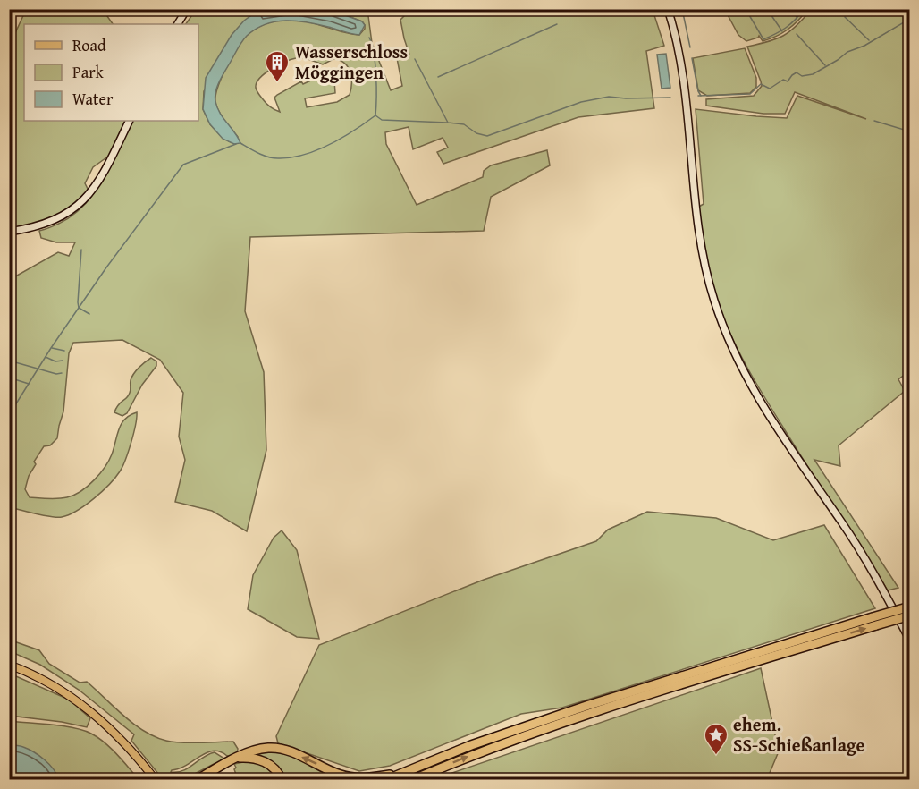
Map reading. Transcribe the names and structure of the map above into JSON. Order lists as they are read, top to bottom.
{
  "places": {
    "building": ["Wasserschloss Möggingen"],
    "place": ["ehem. SS-Schießanlage"]
  },
  "legend": ["Road", "Park", "Water"]
}
